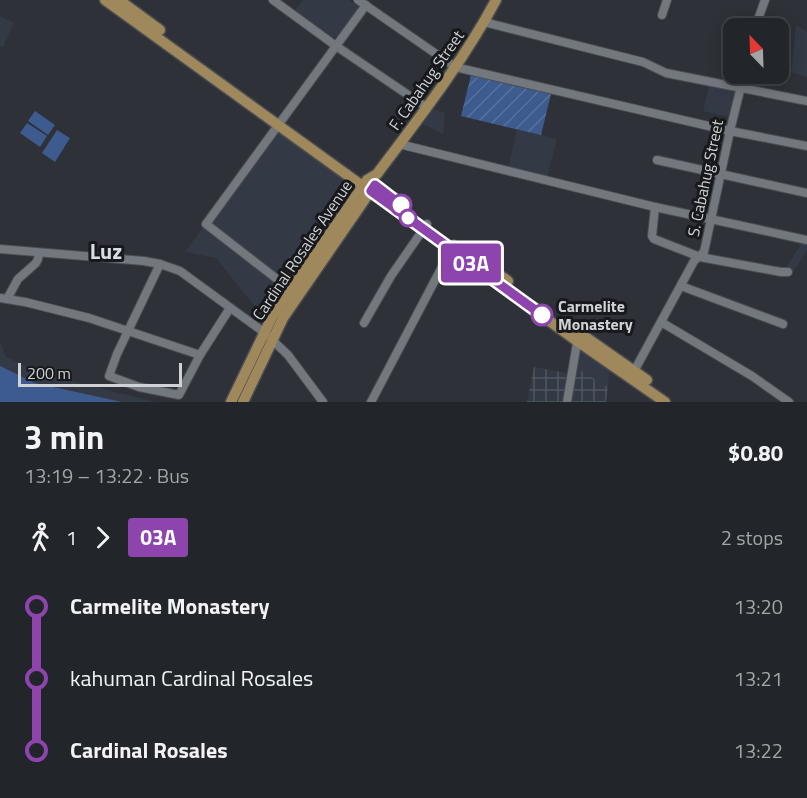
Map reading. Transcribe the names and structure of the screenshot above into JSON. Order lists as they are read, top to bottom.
{
  "streets": {
    "main road": ["F. Cabahug Street", "Cardinal Rosales Avenue"],
    "street": ["S. Cabahug Street"]
  },
  "crossings": [
    ["F. Cabahug Street", "Cardinal Rosales Avenue"]
  ],
  "districts": ["Luz"],
  "places": ["Carmelite Monastery"],
  "lines": ["bus line 03A"],
  "scale_bar": "200 m",
  "north": "top left",
  "page": {
    "on_map": "03A",
    "scale": "200 m",
    "heading": ["3 min", "13:19 – 13:22 · Bus", "$0.80"],
    "legs": ["1", "03A", "2 stops"],
    "list": [
      {
        "name": "Carmelite Monastery",
        "value": "13:20"
      },
      {
        "name": "kahuman Cardinal Rosales",
        "value": "13:21"
      },
      {
        "name": "Cardinal Rosales",
        "value": "13:22"
      }
    ]
  }
}
